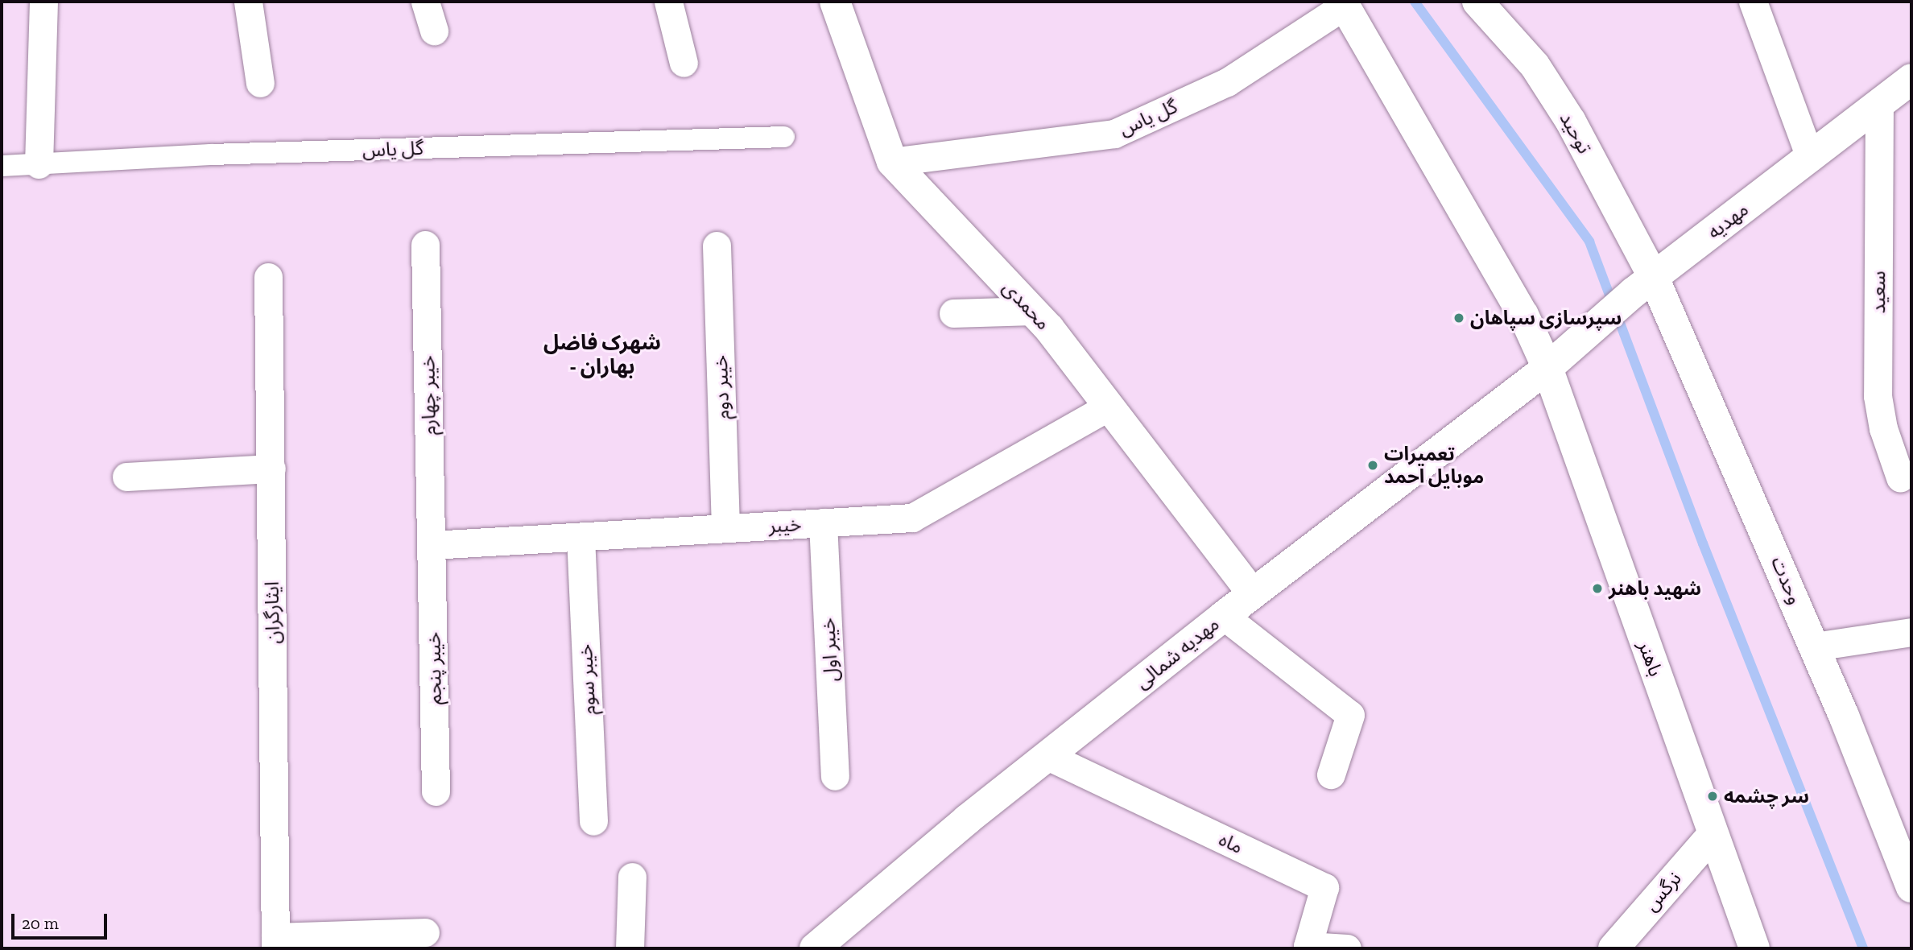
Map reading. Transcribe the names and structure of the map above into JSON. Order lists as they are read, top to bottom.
{
  "streets": {
    "street": [
      "گل یاس",
      "توحید",
      "مهدیه",
      "سعید",
      "محمدی",
      "خیبر دوم",
      "خیبر چهارم",
      "خیبر",
      "وحدت",
      "ایثارگران",
      "خیبر اول",
      "مهدیه شمالی",
      "باهنر",
      "خیبر پنجم",
      "خیبر سوم",
      "ماه",
      "نرگس"
    ]
  },
  "crossings": [
    ["گل یاس", "محمدی"],
    ["گل یاس", "باهنر"],
    ["توحید", "مهدیه"],
    ["توحید", "وحدت"],
    ["مهدیه", "سعید"],
    ["مهدیه", "وحدت"],
    ["مهدیه", "مهدیه شمالی"],
    ["مهدیه", "باهنر"],
    ["محمدی", "خیبر"],
    ["محمدی", "مهدیه شمالی"],
    ["خیبر دوم", "خیبر"],
    ["خیبر چهارم", "خیبر"],
    ["خیبر چهارم", "خیبر پنجم"],
    ["خیبر", "خیبر اول"],
    ["خیبر", "خیبر پنجم"],
    ["خیبر", "خیبر سوم"],
    ["مهدیه شمالی", "باهنر"],
    ["مهدیه شمالی", "ماه"],
    ["باهنر", "نرگس"]
  ],
  "districts": ["شهرک فاضل - بهاران"],
  "places": [
    "سپرسازی سپاهان",
    "تعمیرات موبایل احمد",
    "شهید باهنر",
    "سر چشمه"
  ],
  "scale_bar": "20 m"
}
